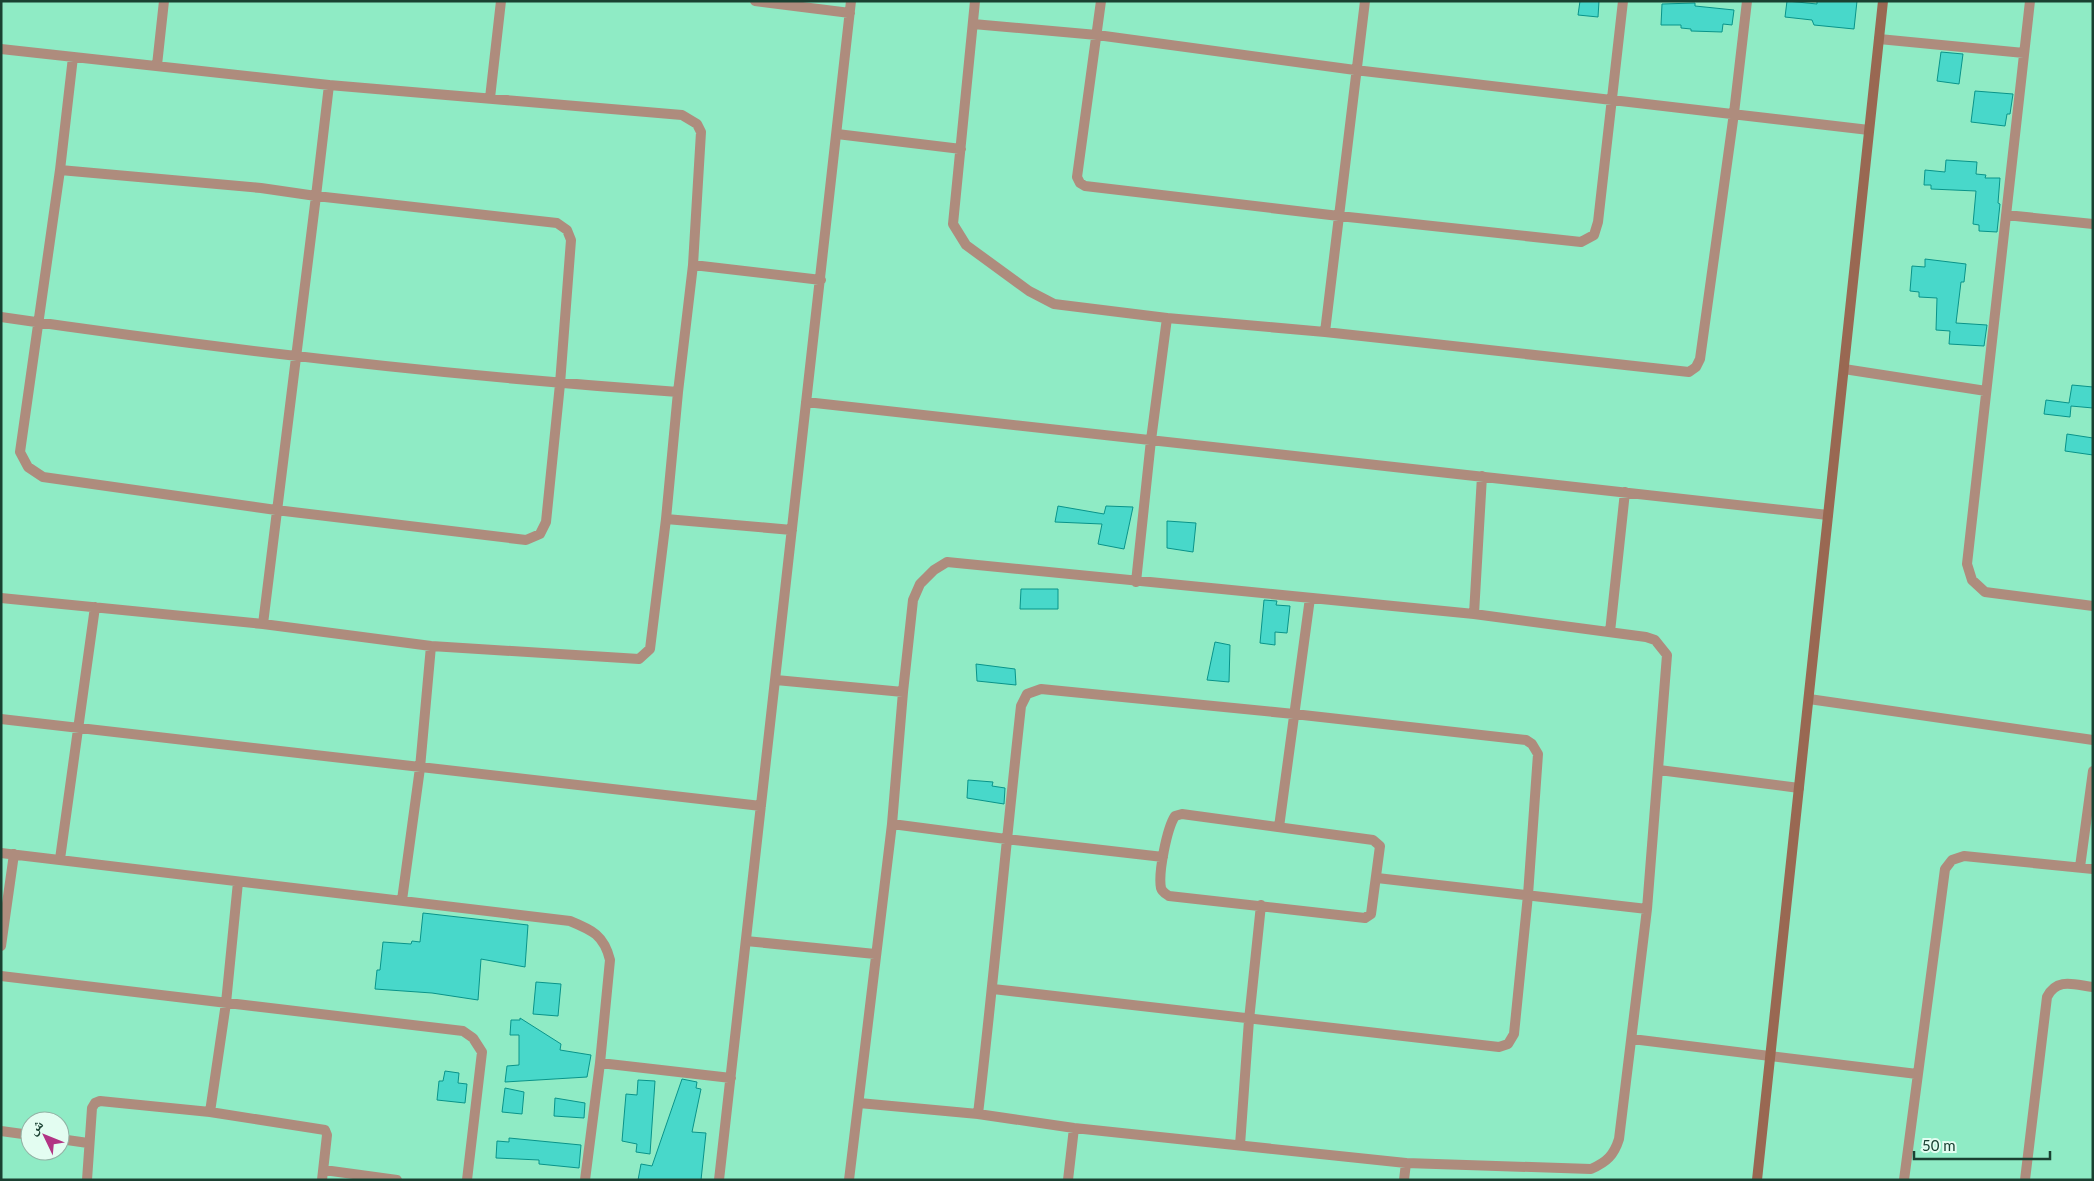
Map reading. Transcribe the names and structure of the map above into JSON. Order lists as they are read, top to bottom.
{
  "scale_bar": "50 m",
  "north": "top left"
}
